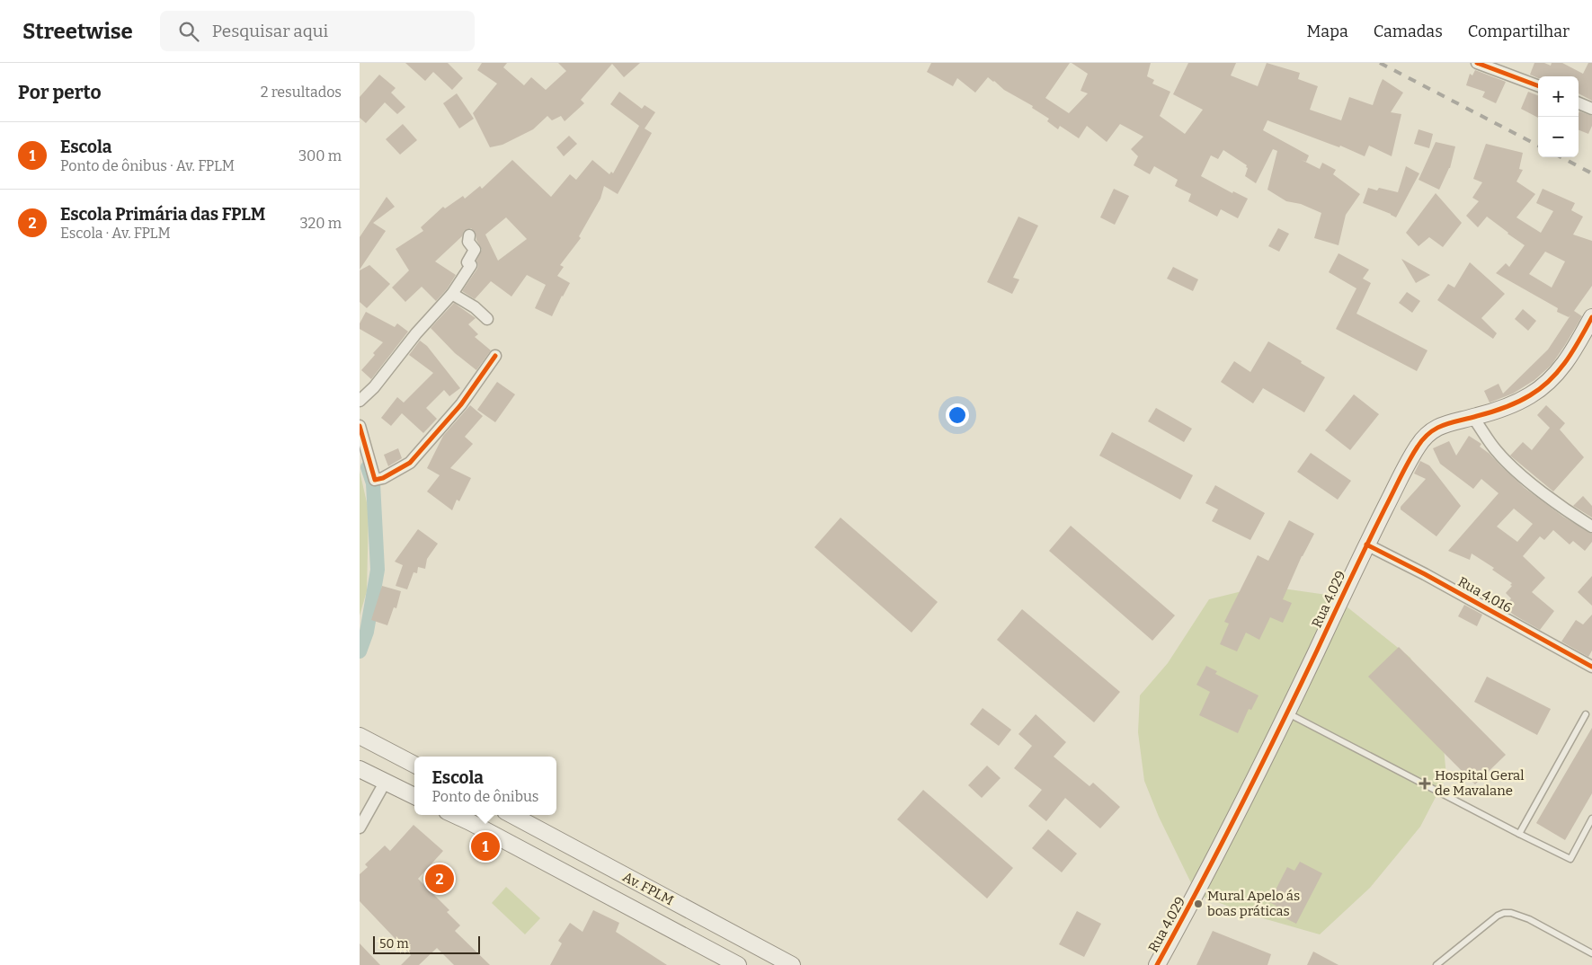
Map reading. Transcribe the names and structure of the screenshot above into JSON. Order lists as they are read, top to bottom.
{
  "streets": {
    "street": ["Rua 4.016", "Rua 4.029", "Av. FPLM"]
  },
  "crossings": [
    ["Rua 4.016", "Rua 4.029"]
  ],
  "places": {
    "health": ["Hospital Geral de Mavalane"],
    "other": ["Mural Apelo ás boas práticas"]
  },
  "scale_bar": "50 m",
  "page": {
    "header": "Streetwise",
    "search": "Pesquisar aqui",
    "nav": ["Mapa", "Camadas", "Compartilhar"],
    "heading": ["Por perto", "2 resultados"],
    "map_buttons": ["+", "−"],
    "list": [
      {
        "mark": "1",
        "name": "Escola",
        "note": "Ponto de ônibus · Av. FPLM",
        "value": "300 m"
      },
      {
        "mark": "2",
        "name": "Escola Primária das FPLM",
        "note": "Escola · Av. FPLM",
        "value": "320 m"
      }
    ],
    "popup": ["Escola", "Ponto de ônibus"],
    "pins": ["1", "2"],
    "scale": "50 m"
  }
}
